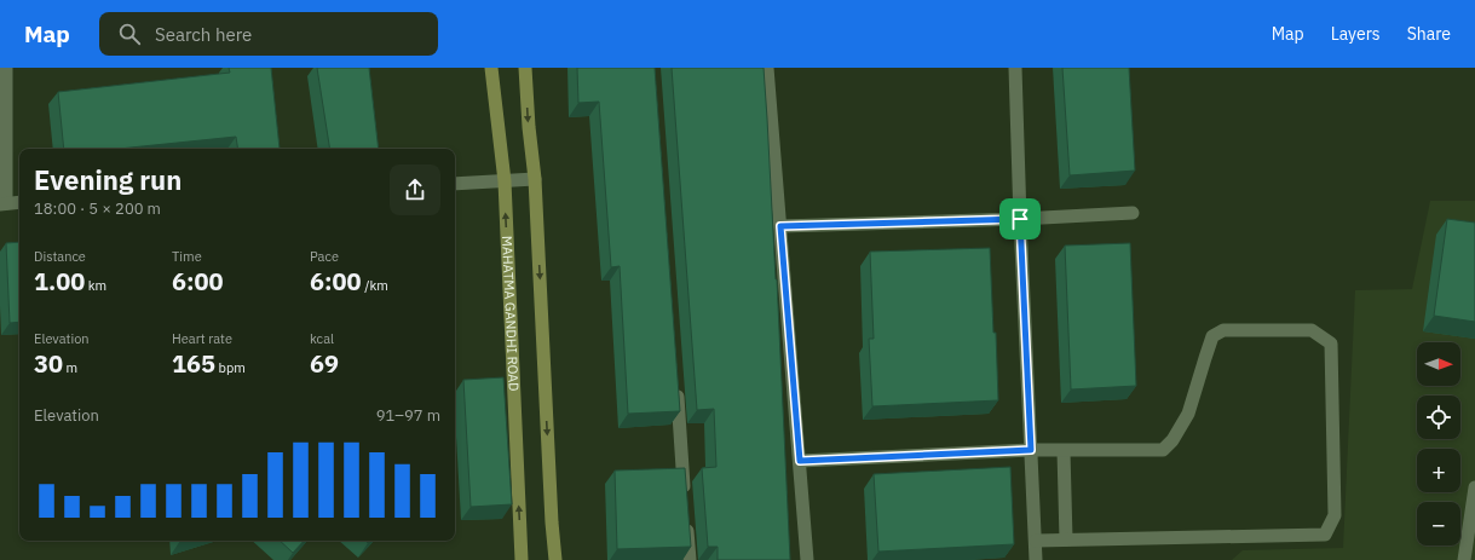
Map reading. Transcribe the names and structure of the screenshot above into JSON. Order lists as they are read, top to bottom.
{
  "streets": {
    "main road": ["MAHATMA GANDHI ROAD"]
  },
  "north": "right",
  "page": {
    "header": "Map",
    "search": "Search here",
    "nav": ["Map", "Layers", "Share"],
    "heading": ["Evening run", "18:00 · 5 × 200 m"],
    "stats": [
      ["Distance", "1.00 km"],
      ["Time", "6:00"],
      ["Pace", "6:00 /km"],
      ["Elevation", "30 m"],
      ["Heart rate", "165 bpm"],
      ["kcal", "69"]
    ],
    "map_buttons": ["+", "−"],
    "chart": ["Elevation", "91–97 m"]
  }
}
